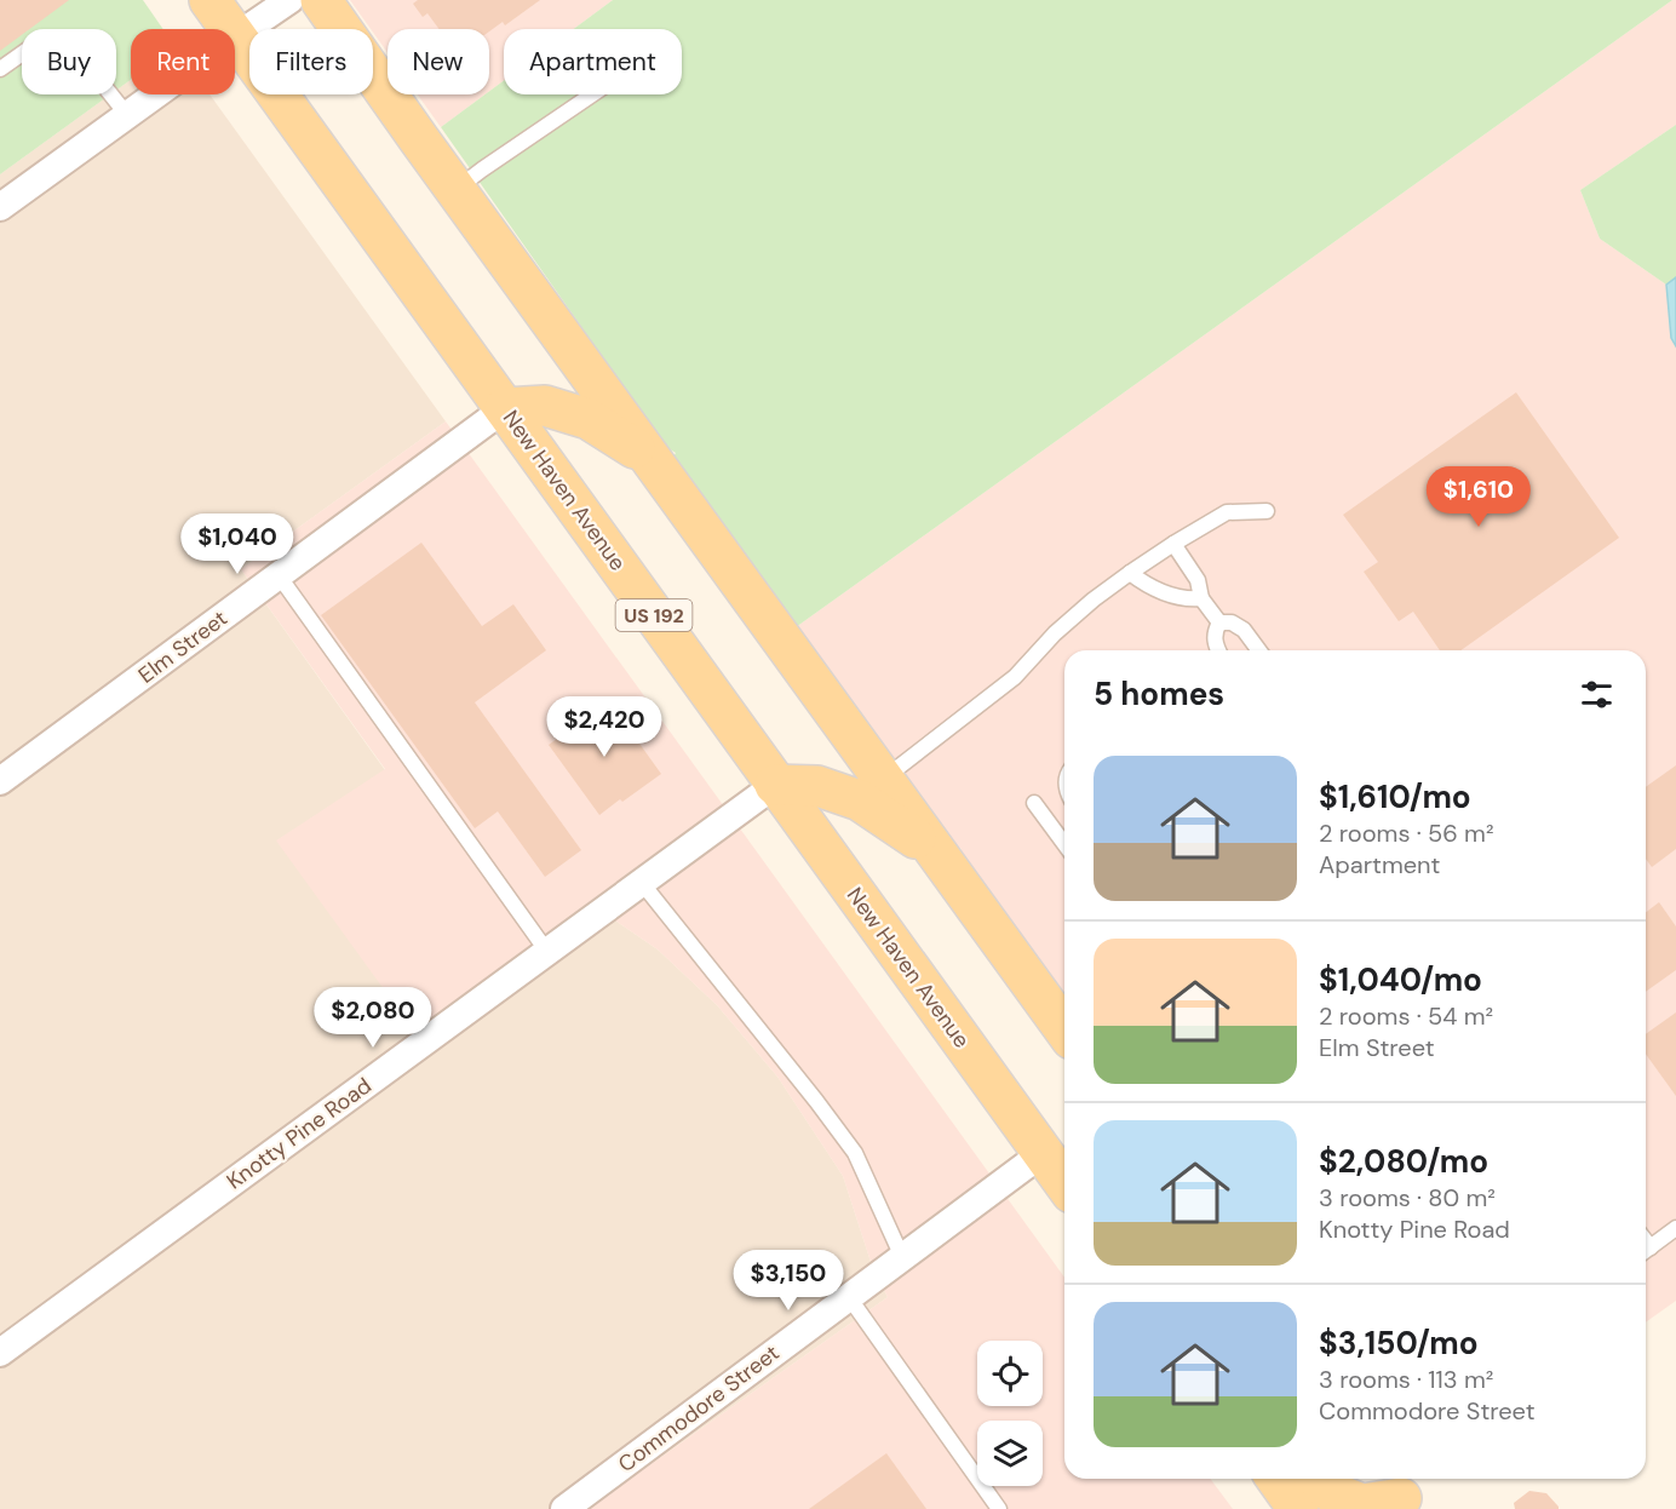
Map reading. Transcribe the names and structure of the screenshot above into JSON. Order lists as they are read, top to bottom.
{
  "streets": {
    "main road": ["New Haven Avenue", "US 192"],
    "street": ["Elm Street", "Knotty Pine Road", "Commodore Street"]
  },
  "crossings": [
    ["New Haven Avenue", "Elm Street"],
    ["New Haven Avenue", "Knotty Pine Road"],
    ["New Haven Avenue", "Commodore Street"]
  ],
  "page": {
    "chip": [
      "Buy",
      "Rent",
      "Filters",
      "New",
      "Apartment"
    ],
    "price": [
      "$1,610",
      "$1,040",
      "$2,420",
      "$2,080",
      "$3,150"
    ],
    "heading": "5 homes",
    "list": [
      {
        "name": "$1,610/mo",
        "note": "2 rooms · 56 m² · Apartment"
      },
      {
        "name": "$1,040/mo",
        "note": "2 rooms · 54 m² · Elm Street"
      },
      {
        "name": "$2,080/mo",
        "note": "3 rooms · 80 m² · Knotty Pine Road"
      },
      {
        "name": "$3,150/mo",
        "note": "3 rooms · 113 m² · Commodore Street"
      }
    ]
  }
}
